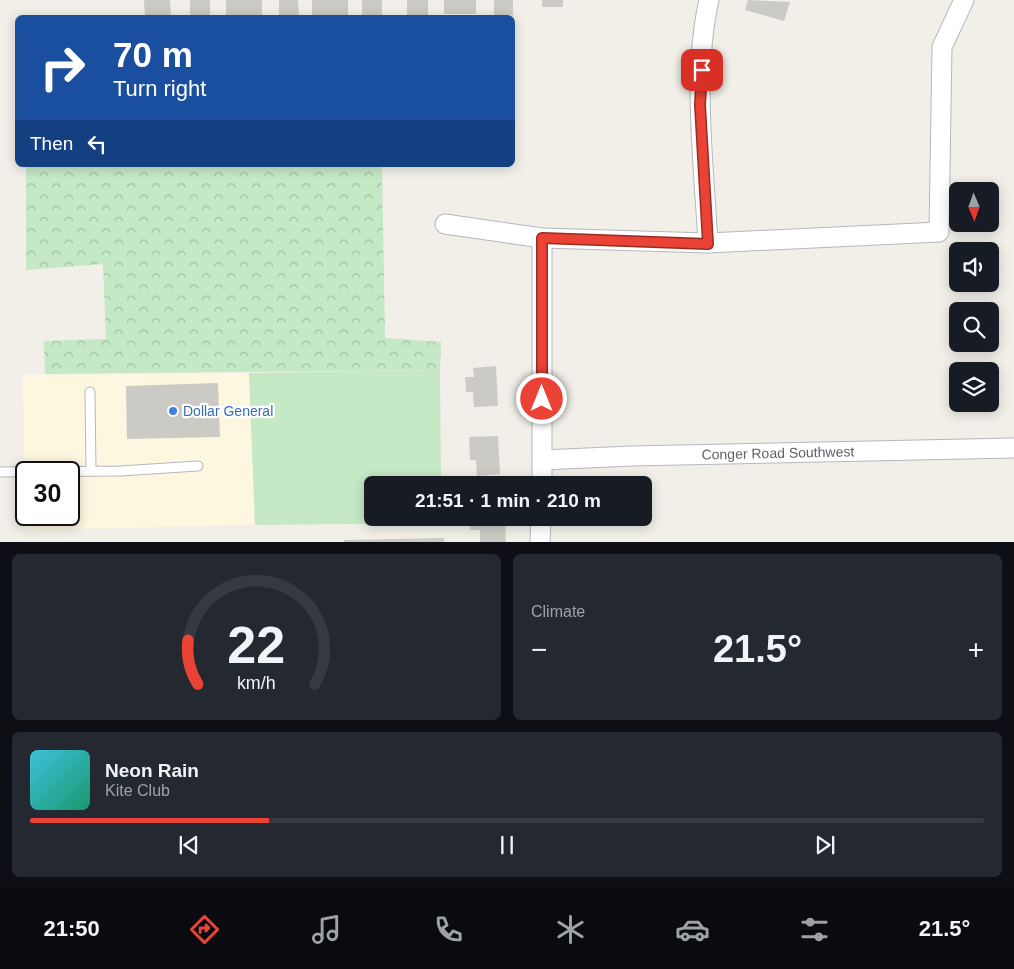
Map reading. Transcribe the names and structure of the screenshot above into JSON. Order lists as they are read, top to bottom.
{
  "streets": {
    "street": ["Conger Road Southwest"]
  },
  "places": ["Dollar General"],
  "north": "bottom",
  "page": {
    "turn": ["70 m", "Turn right"],
    "then": "Then",
    "limit": "30",
    "trip": "21:51 · 1 min · 210 m",
    "tile": "Climate",
    "heat": ["−", "21.5°", "+"],
    "song": ["Neon Rain", "Kite Club"],
    "tabs": ["21:50", "21.5°"],
    "gauge": ["22", "km/h"]
  }
}
